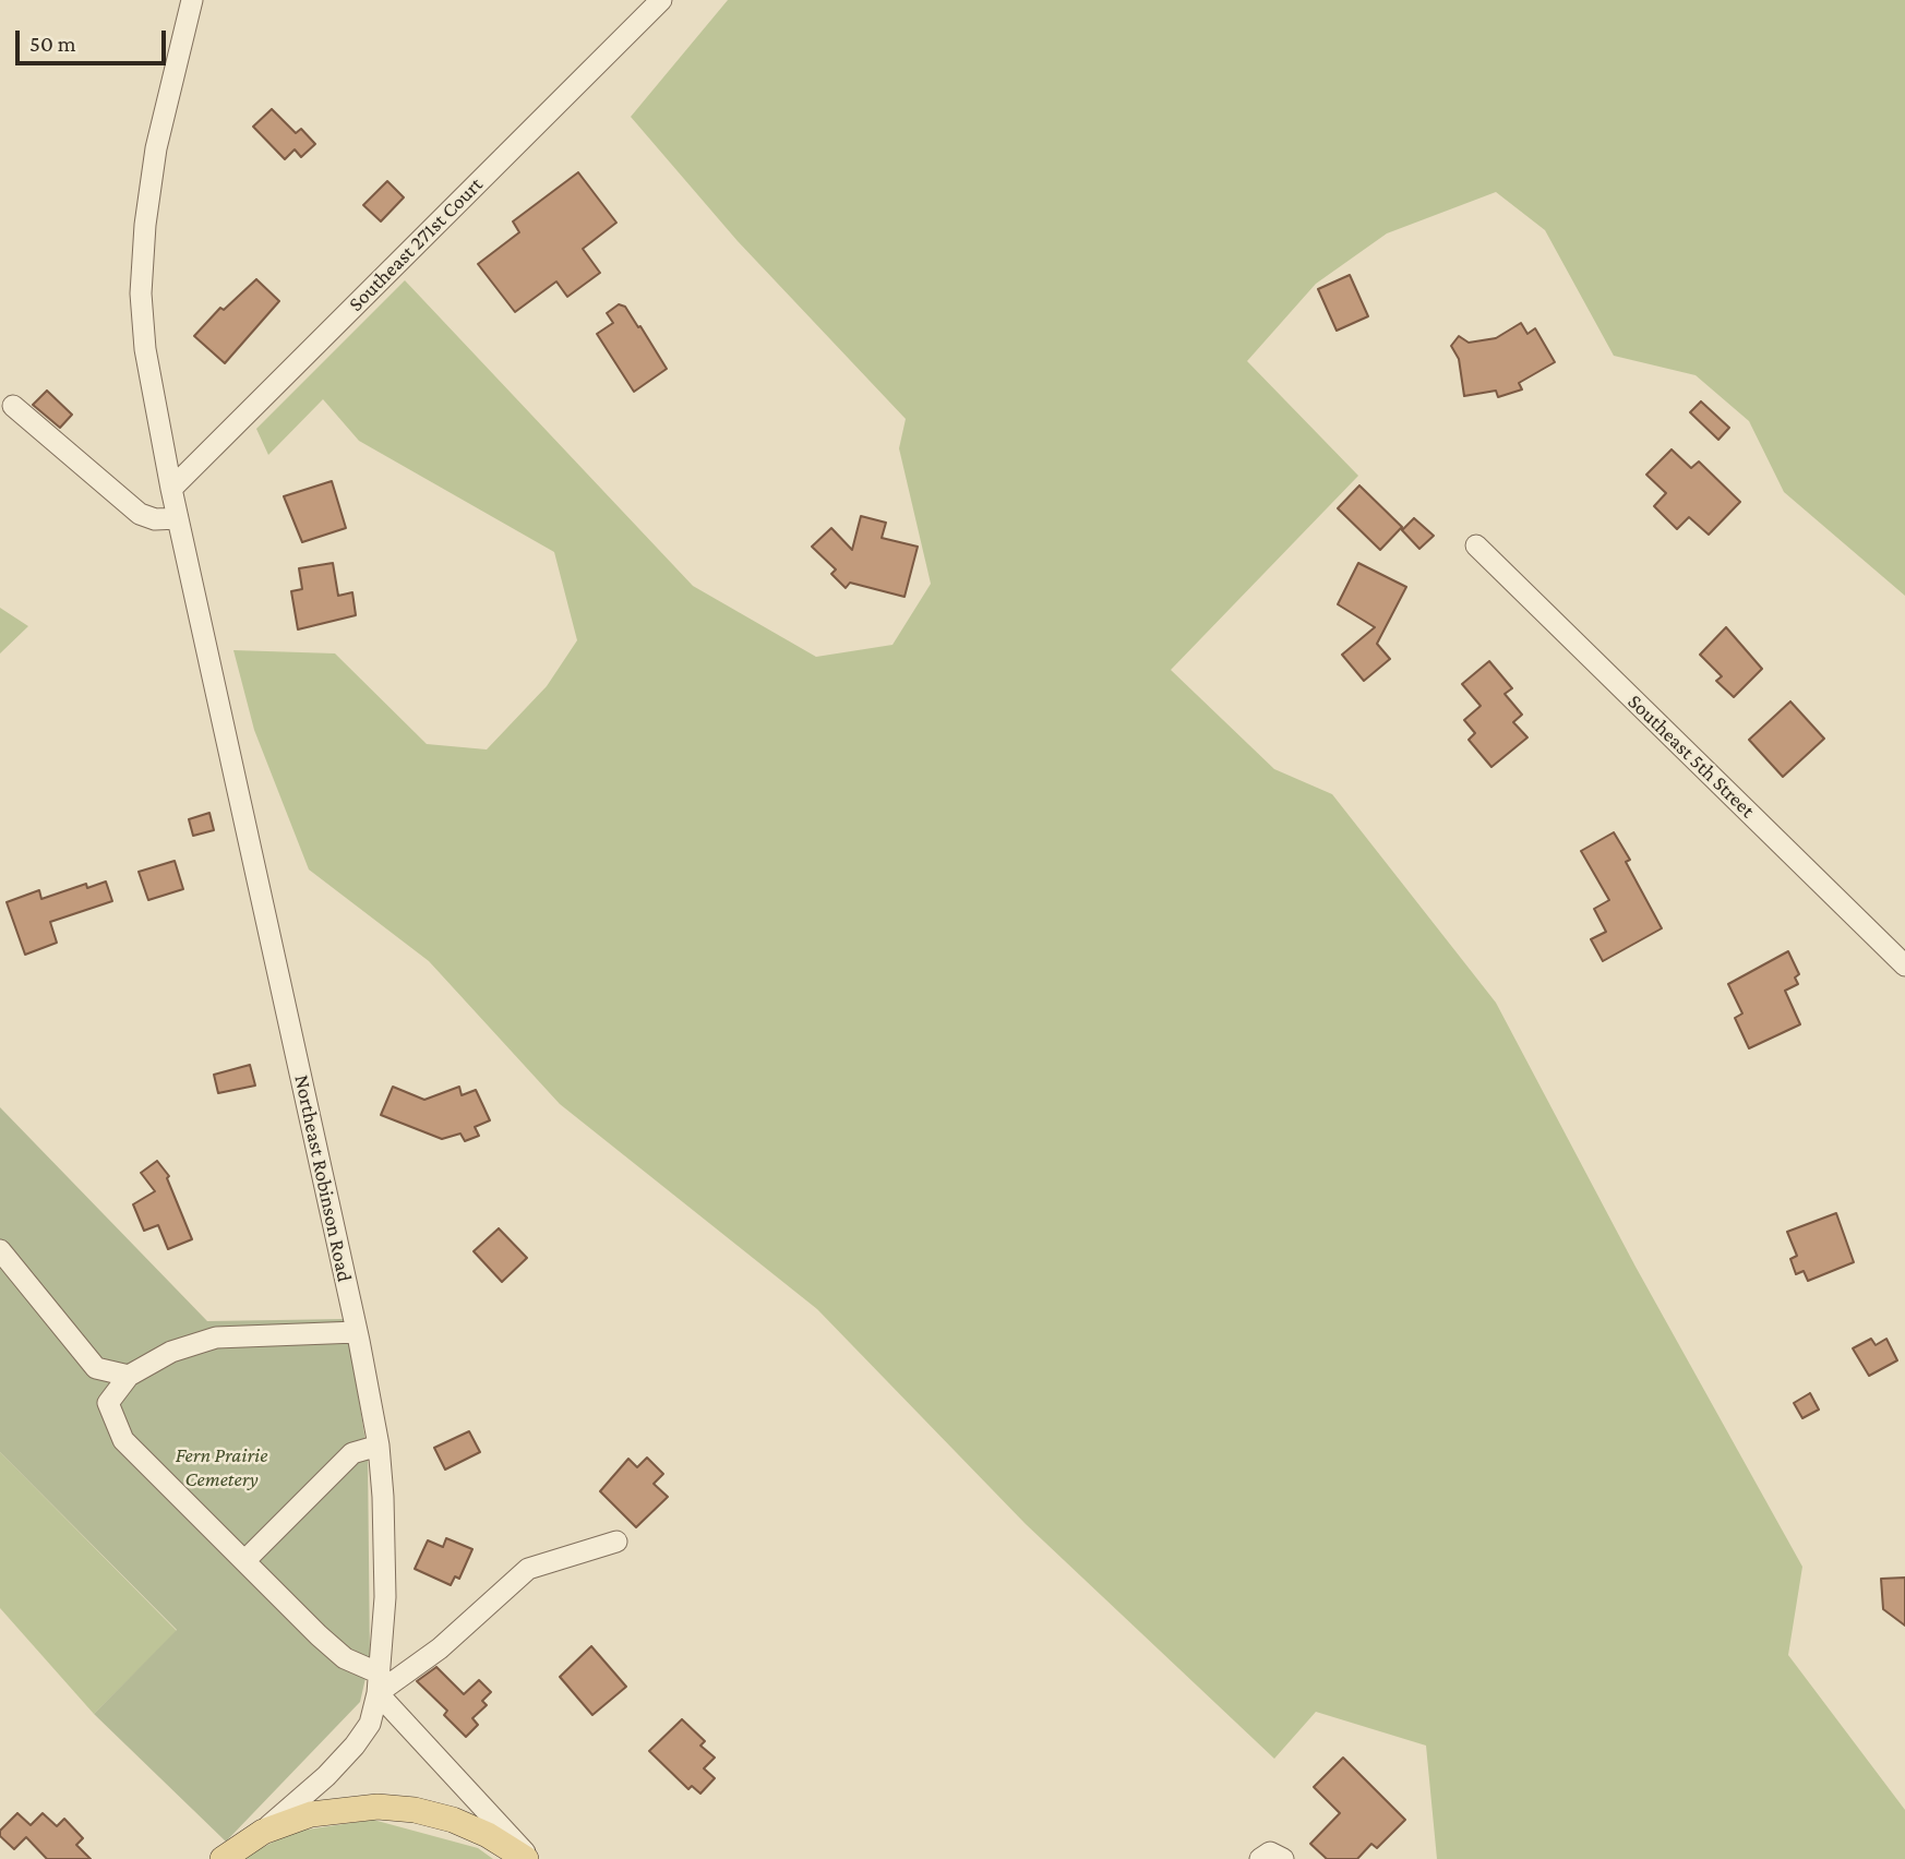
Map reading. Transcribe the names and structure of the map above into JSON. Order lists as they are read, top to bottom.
{
  "streets": {
    "street": ["Southeast 271st Court", "Southeast 5th Street", "Northeast Robinson Road"]
  },
  "crossings": [
    ["Southeast 271st Court", "Northeast Robinson Road"]
  ],
  "parks": ["Fern Prairie Cemetery"],
  "scale_bar": "50 m"
}
